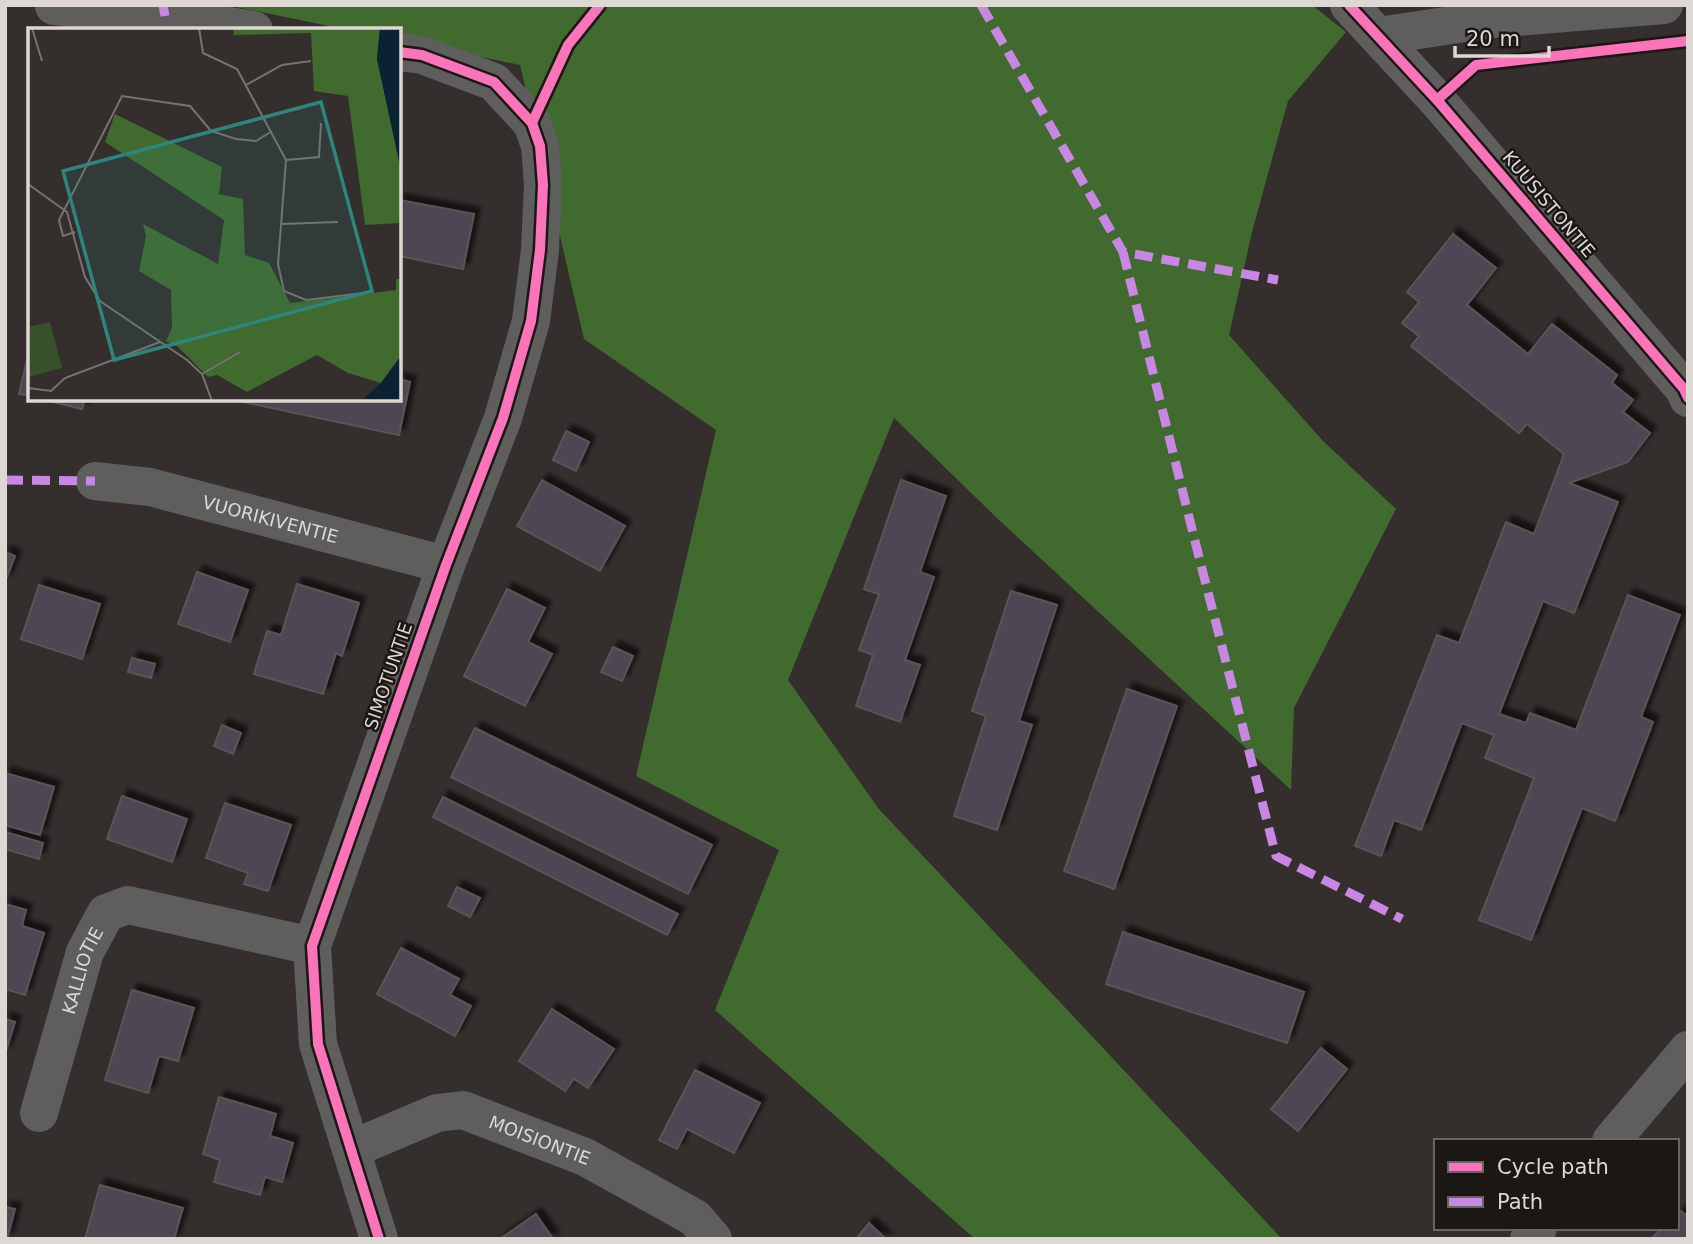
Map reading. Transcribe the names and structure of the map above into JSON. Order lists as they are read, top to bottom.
{
  "streets": {
    "street": [
      "KUUSISTONTIE",
      "VUORIKIVENTIE",
      "SIMOTUNTIE",
      "KALLIOTIE",
      "MOISIONTIE"
    ]
  },
  "crossings": [
    ["VUORIKIVENTIE", "SIMOTUNTIE"],
    ["SIMOTUNTIE", "KALLIOTIE"],
    ["SIMOTUNTIE", "MOISIONTIE"]
  ],
  "legend": ["Cycle path", "Path"],
  "scale_bar": "20 m"
}
